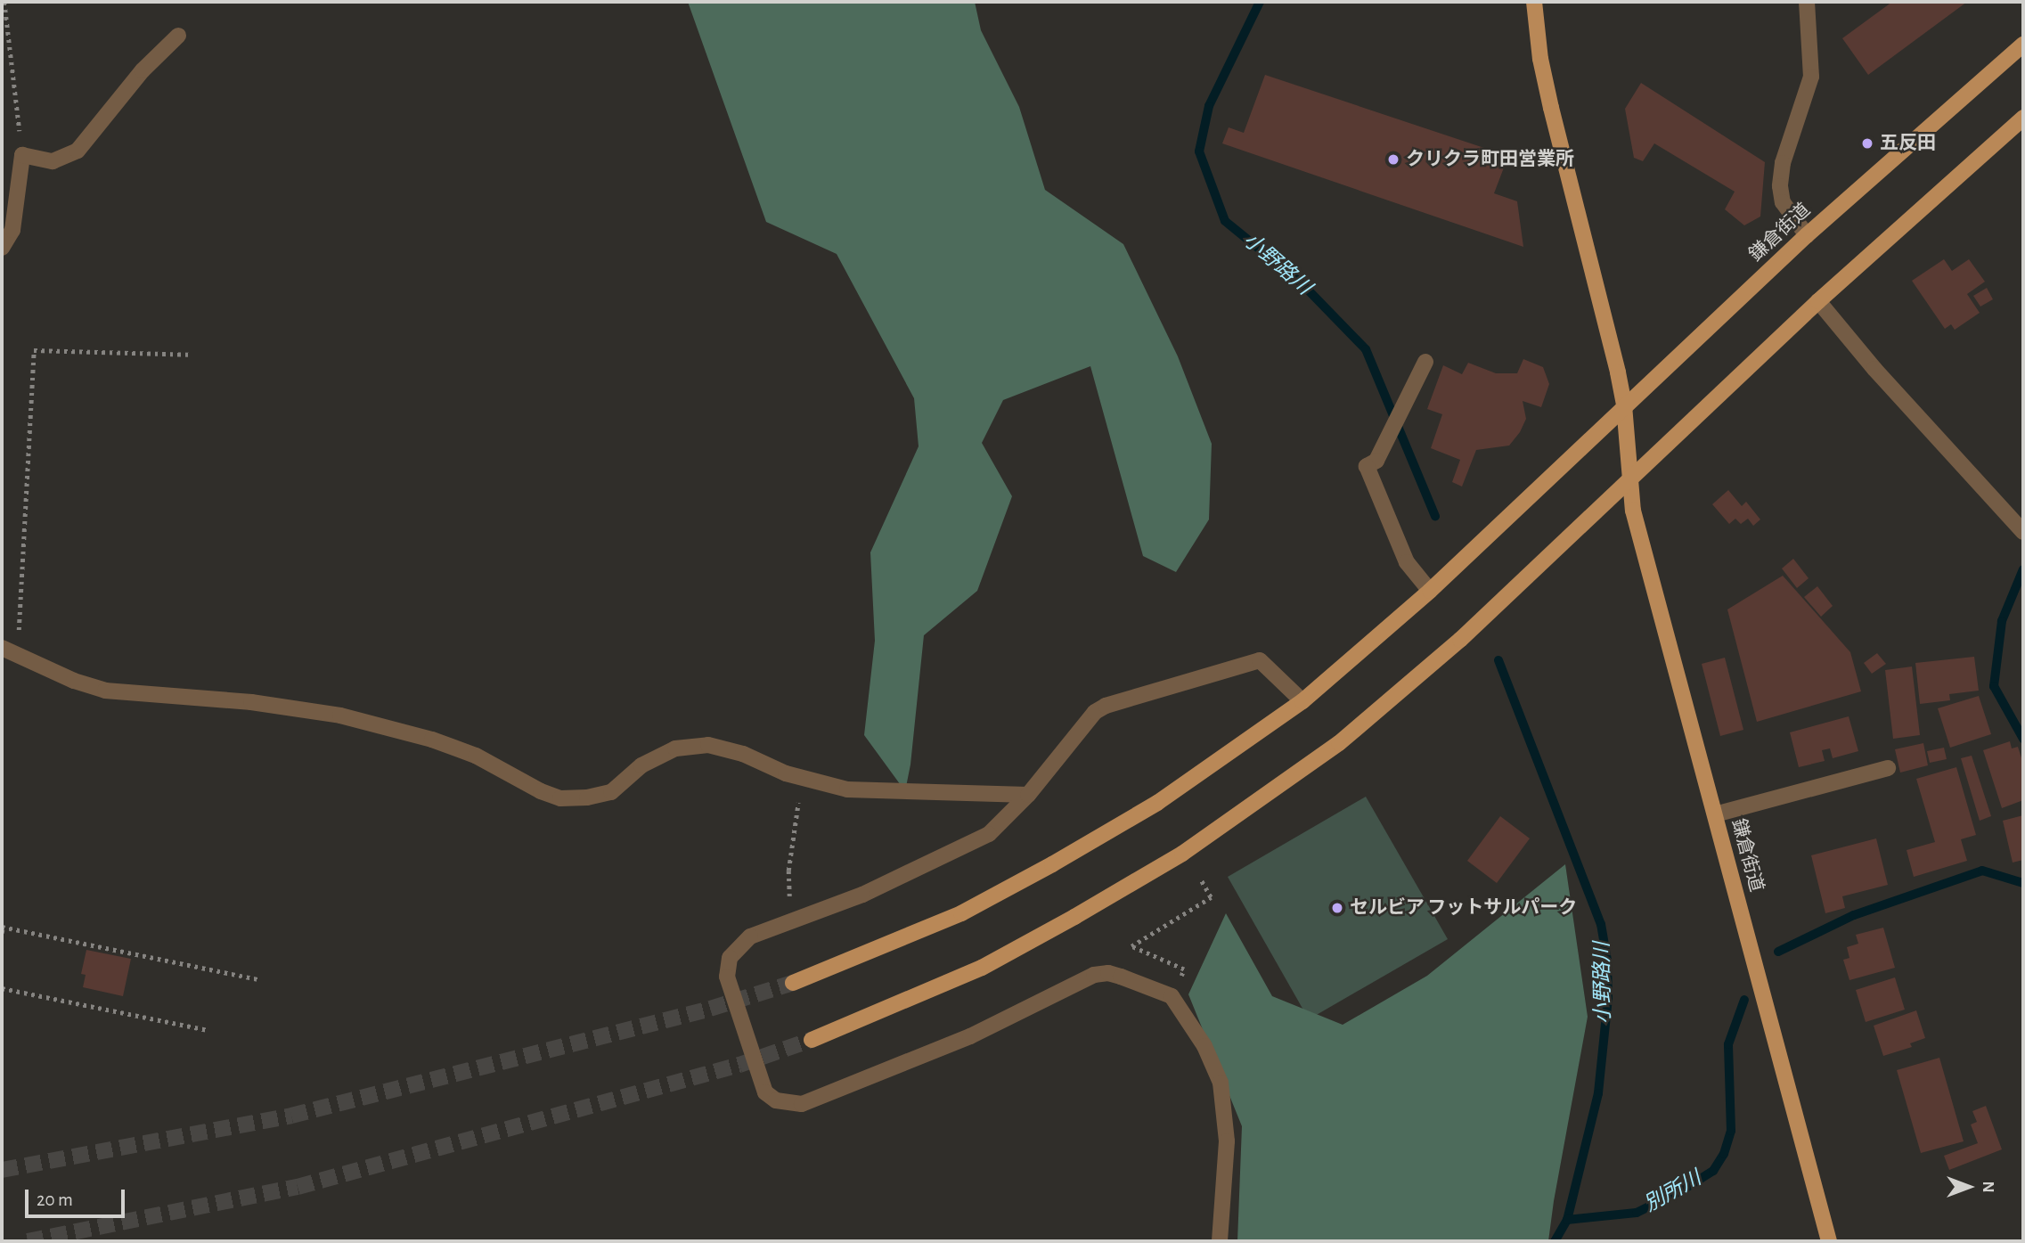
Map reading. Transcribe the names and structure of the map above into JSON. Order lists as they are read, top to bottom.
{
  "streets": {
    "main road": ["鎌倉街道"]
  },
  "water": ["小野路川", "別所川"],
  "places": ["五反田", "クリクラ町田営業所", "セルビア フットサルパーク"],
  "scale_bar": "20 m",
  "north": "right"
}
